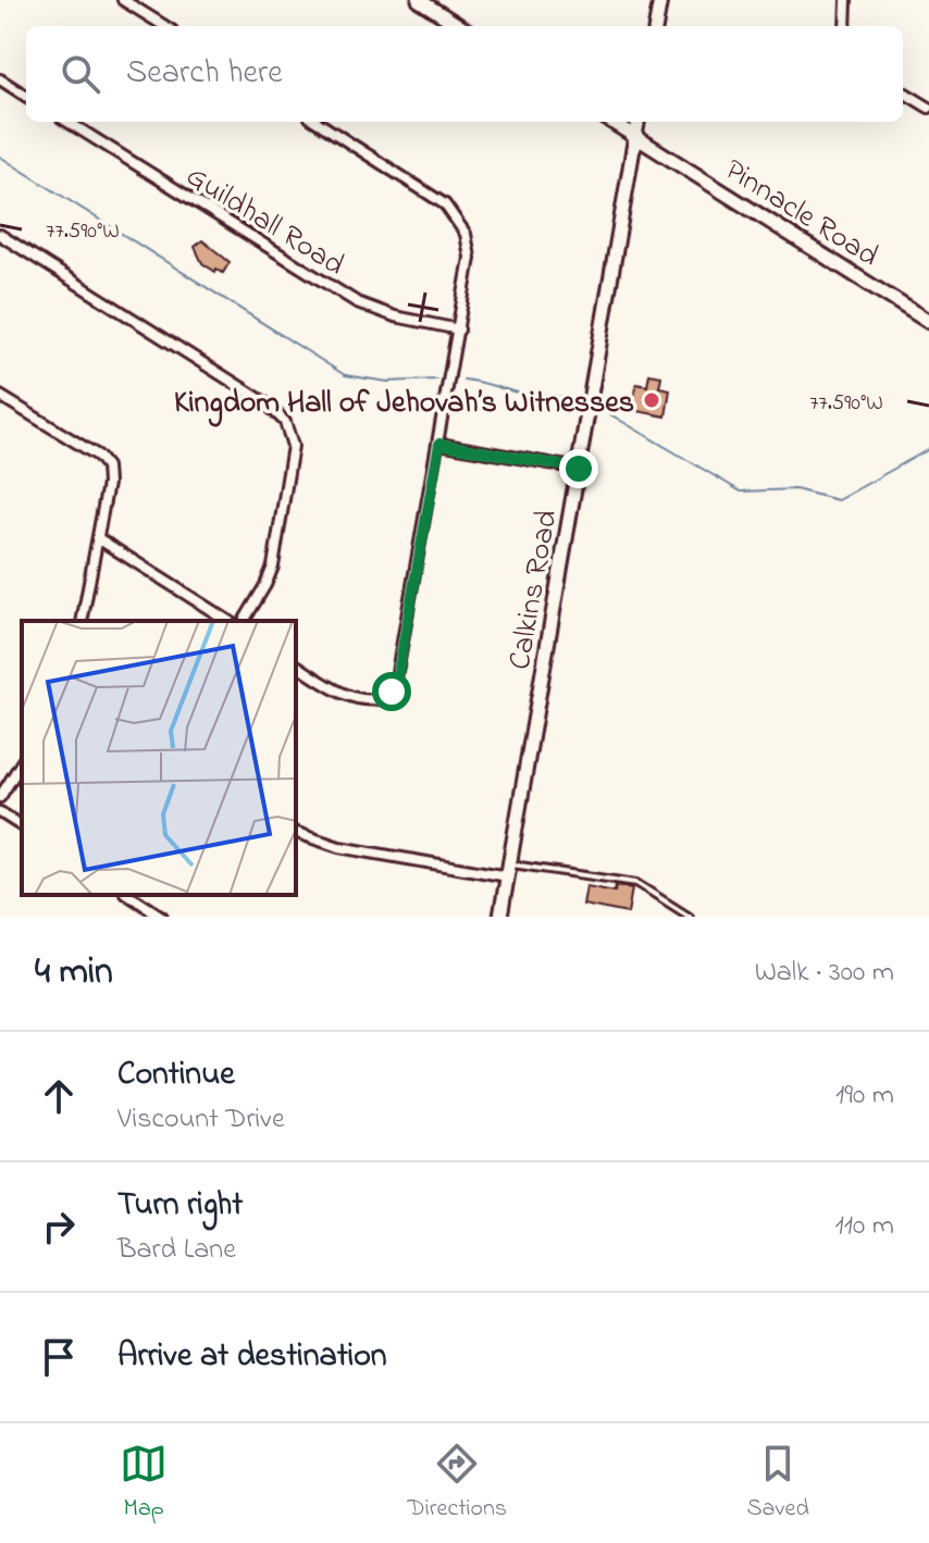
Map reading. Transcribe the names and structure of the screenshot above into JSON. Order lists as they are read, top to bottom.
{
  "streets": {
    "main road": ["Pinnacle Road", "Calkins Road"],
    "street": ["Guildhall Road"]
  },
  "crossings": [
    ["Pinnacle Road", "Calkins Road"]
  ],
  "places": ["Kingdom Hall of Jehovah’s Witnesses"],
  "page": {
    "search": "Search here",
    "heading": ["4 min", "Walk · 300 m"],
    "list": [
      ["Continue", "Viscount Drive", "190 m"],
      ["Turn right", "Bard Lane", "110 m"],
      "Arrive at destination"
    ],
    "nav": ["Map", "Directions", "Saved"]
  },
  "coordinates": ["77.590°W"]
}
